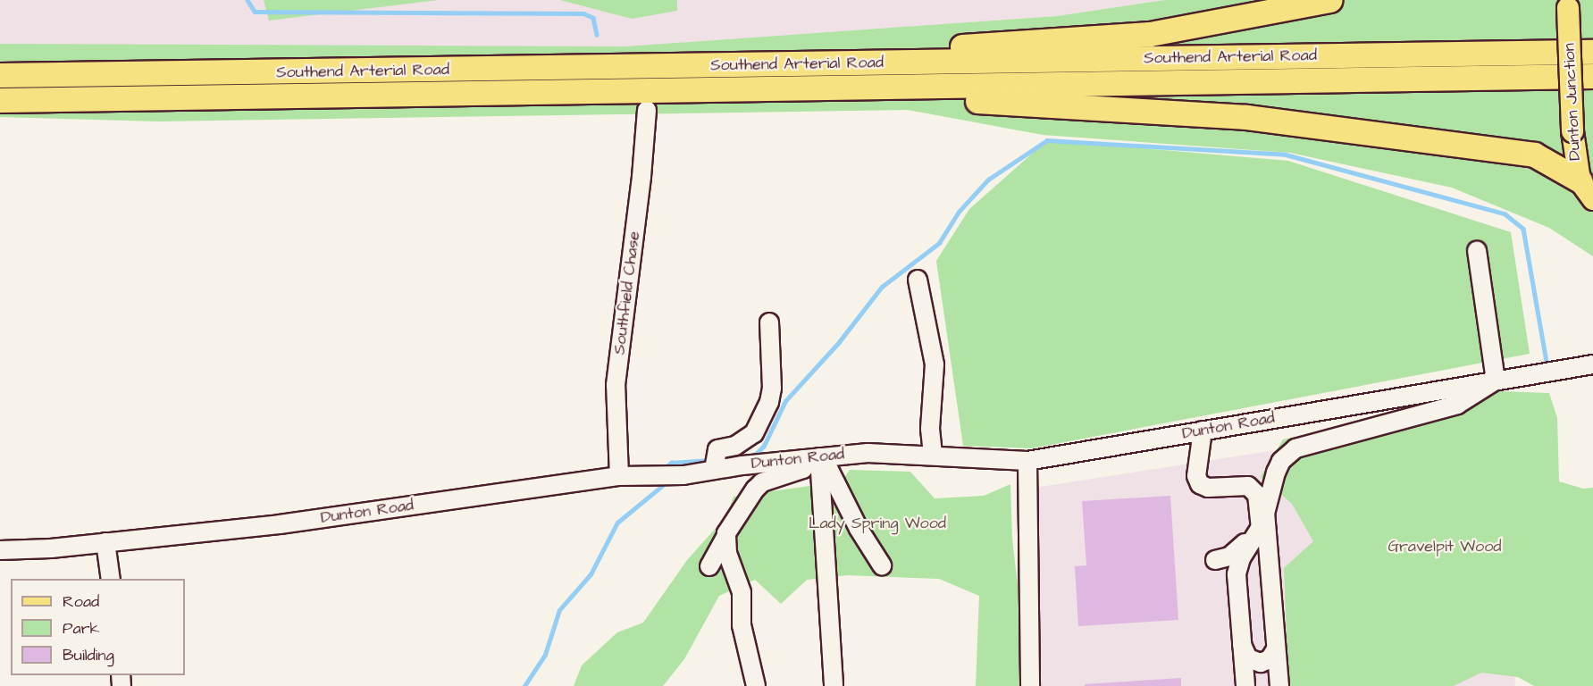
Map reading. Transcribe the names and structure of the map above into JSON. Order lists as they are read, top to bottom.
{
  "streets": {
    "highway": ["Southend Arterial Road"],
    "main road": ["Dunton Junction"],
    "street": ["Southfield Chase", "Dunton Road"]
  },
  "crossings": [
    ["Southend Arterial Road", "Southfield Chase"],
    ["Southfield Chase", "Dunton Road"]
  ],
  "parks": ["Lady Spring Wood", "Gravelpit Wood"],
  "legend": ["Road", "Park", "Building"]
}
